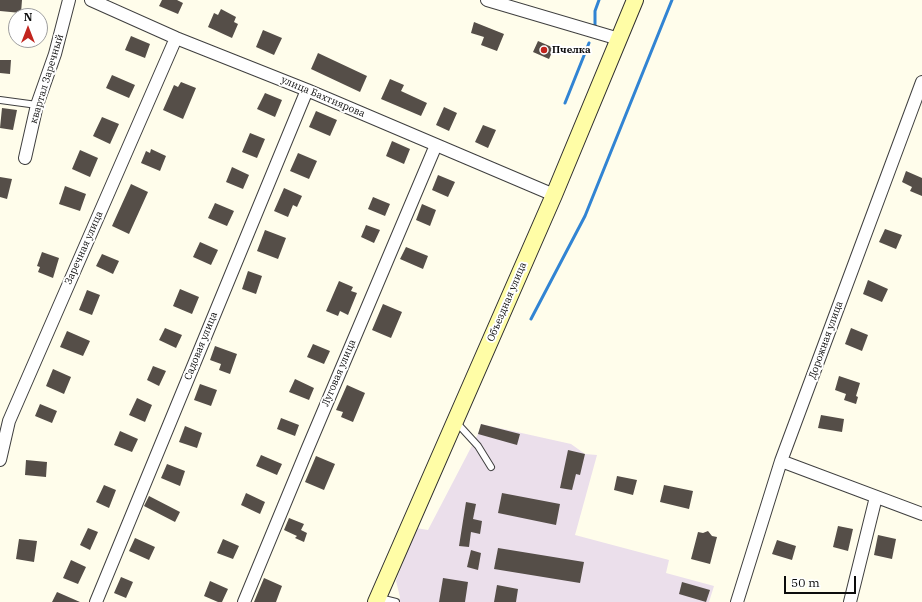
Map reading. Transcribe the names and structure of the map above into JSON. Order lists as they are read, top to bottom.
{
  "streets": {
    "main road": ["Объездная улица"],
    "street": [
      "квартал Заречный",
      "улица Бахтиярова",
      "Заречная улица",
      "Дорожная улица",
      "Садовая улица",
      "Луговая улица"
    ]
  },
  "crossings": [
    ["улица Бахтиярова", "Заречная улица"],
    ["улица Бахтиярова", "Объездная улица"],
    ["улица Бахтиярова", "Садовая улица"],
    ["улица Бахтиярова", "Луговая улица"]
  ],
  "places": ["Пчелка"],
  "scale_bar": "50 m",
  "north": "top"
}
